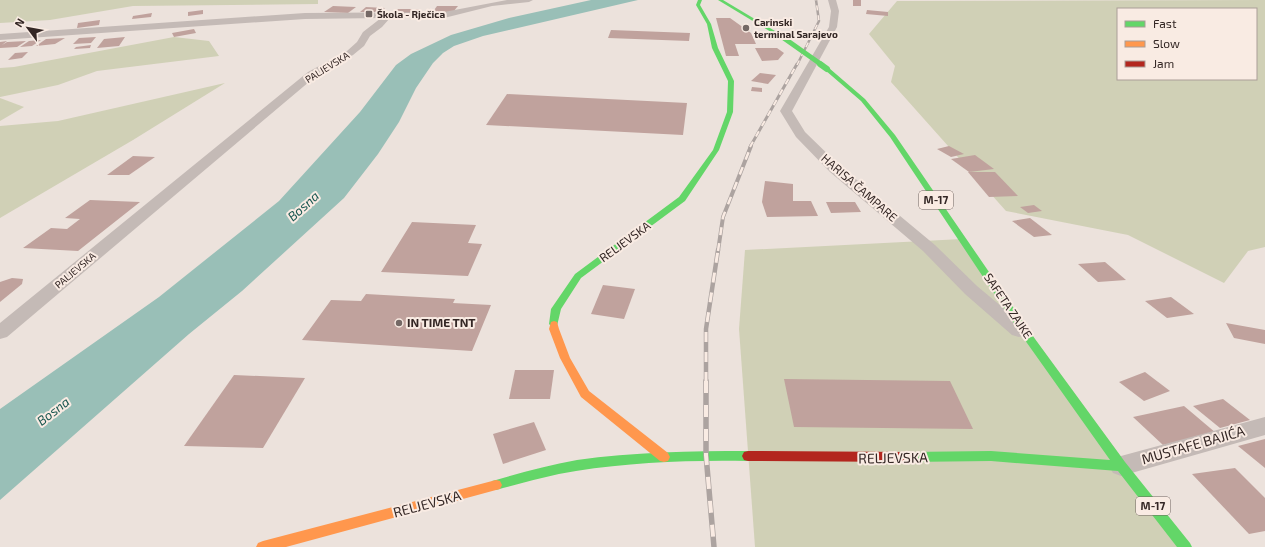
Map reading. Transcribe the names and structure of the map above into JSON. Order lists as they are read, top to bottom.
{
  "streets": {
    "main road": ["M-17", "RELJEVSKA", "SAFETA ZAJKE"],
    "street": ["PALJEVSKA", "HARISA ČAMPARE", "MUSTAFE BAJIĆA"]
  },
  "crossings": [
    ["HARISA ČAMPARE", "SAFETA ZAJKE"],
    ["RELJEVSKA", "SAFETA ZAJKE"],
    ["RELJEVSKA", "MUSTAFE BAJIĆA"],
    ["SAFETA ZAJKE", "MUSTAFE BAJIĆA"]
  ],
  "water": ["Bosna"],
  "places": {
    "transit": ["Škola - Rječica"],
    "other": ["Carinski terminal Sarajevo", "IN TIME TNT"]
  },
  "legend": ["Fast", "Slow", "Jam"],
  "north": "top left"
}
